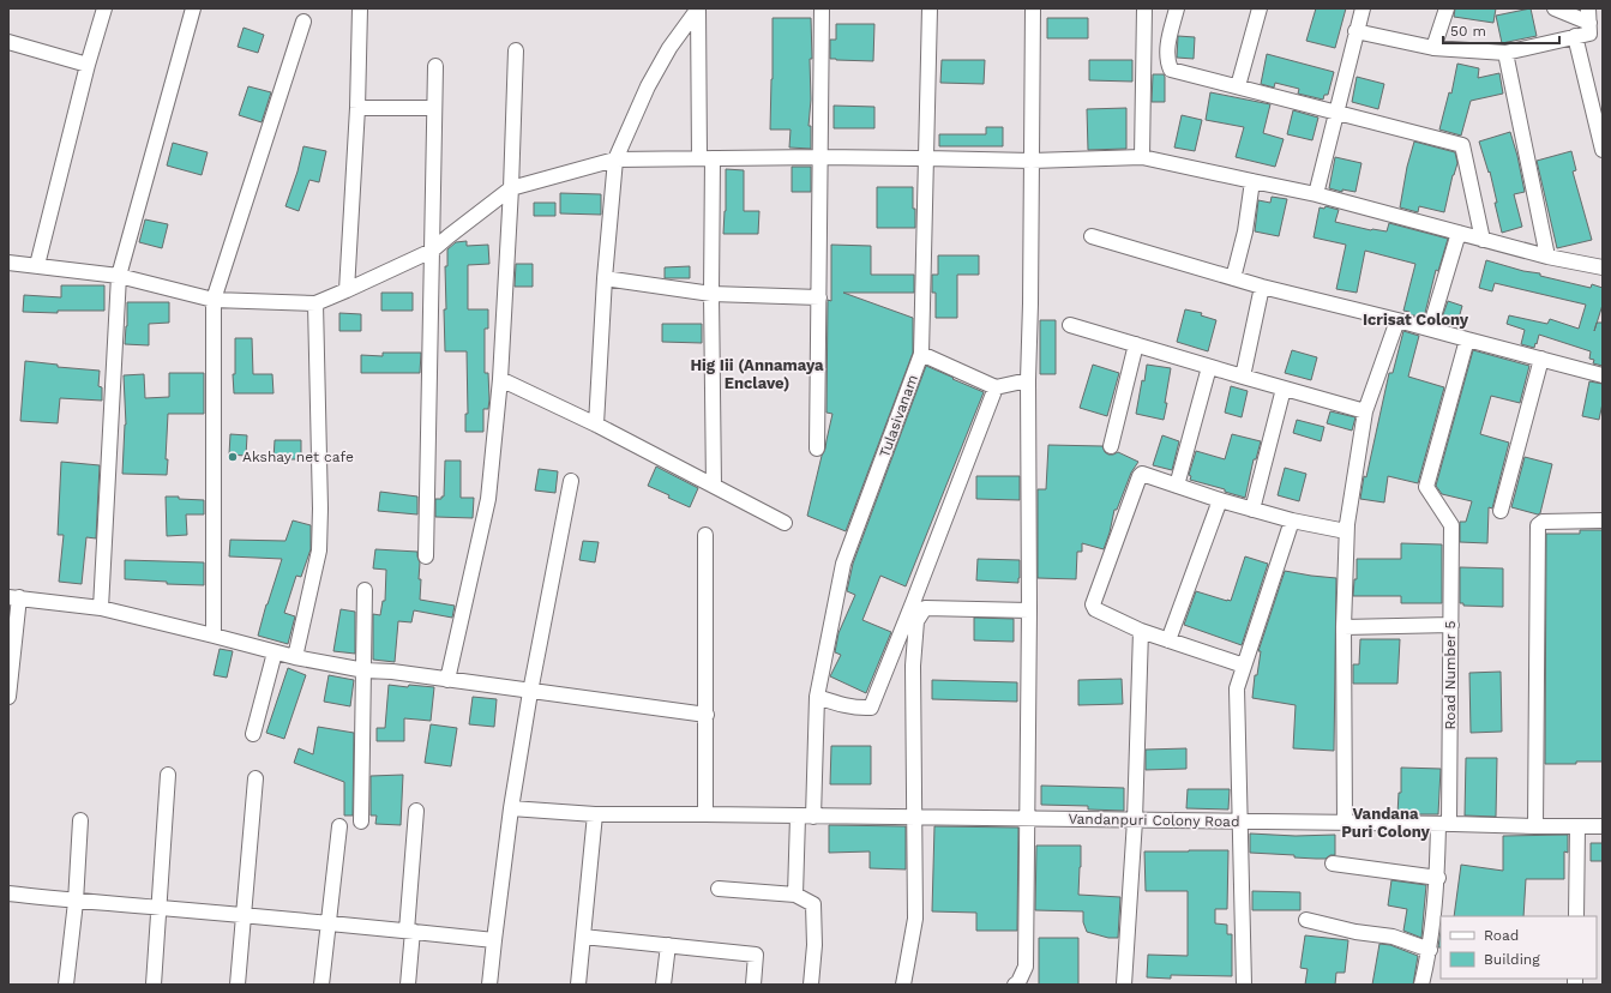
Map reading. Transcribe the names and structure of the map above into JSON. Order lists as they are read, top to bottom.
{
  "streets": {
    "street": ["Tulasivanam", "Road Number 5", "Vandanpuri Colony Road"]
  },
  "crossings": [
    ["Tulasivanam", "Vandanpuri Colony Road"],
    ["Road Number 5", "Vandanpuri Colony Road"]
  ],
  "districts": ["Icrisat Colony", "Hig Iii (Annamaya Enclave)", "Vandana Puri Colony"],
  "places": ["Akshay net cafe"],
  "legend": ["Road", "Building"],
  "scale_bar": "50 m"
}
